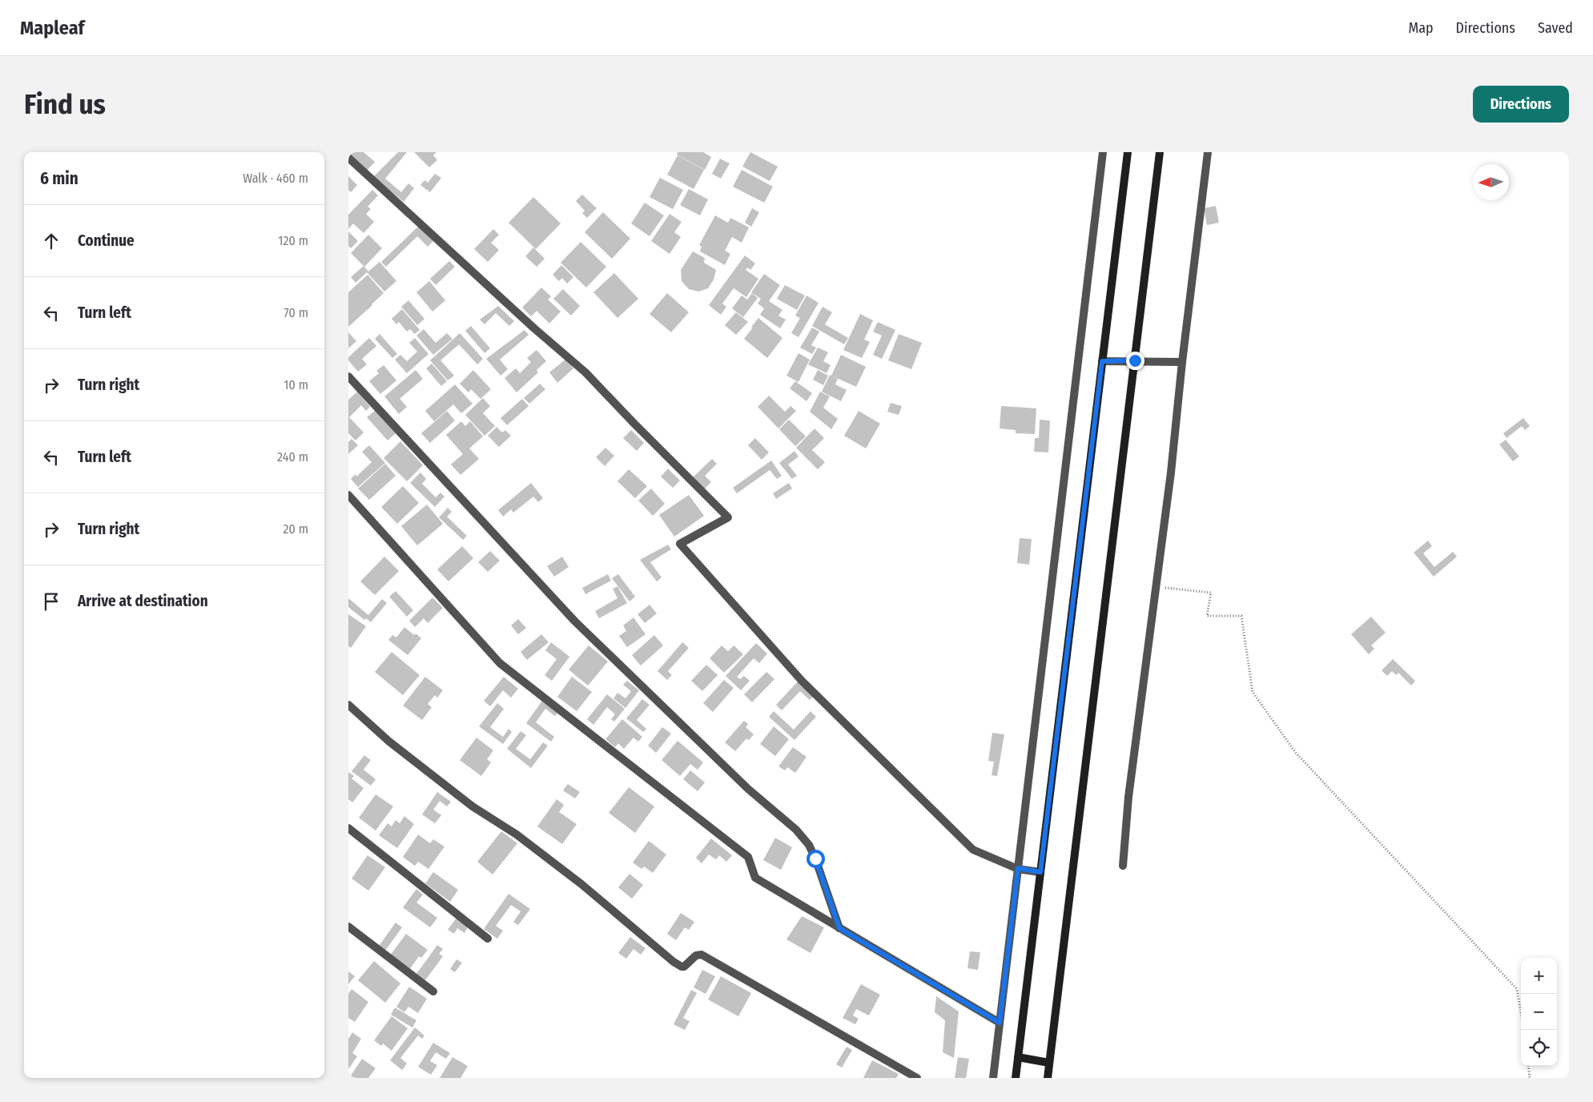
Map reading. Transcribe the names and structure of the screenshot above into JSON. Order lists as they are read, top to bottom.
{
  "north": "left",
  "page": {
    "header": "Mapleaf",
    "nav": ["Map", "Directions", "Saved"],
    "buttons": "Directions",
    "title": "Find us",
    "heading": ["6 min", "Walk · 460 m"],
    "list": [
      ["Continue", "120 m"],
      ["Turn left", "70 m"],
      ["Turn right", "10 m"],
      ["Turn left", "240 m"],
      ["Turn right", "20 m"],
      "Arrive at destination"
    ],
    "map_buttons": ["+", "−"]
  }
}
